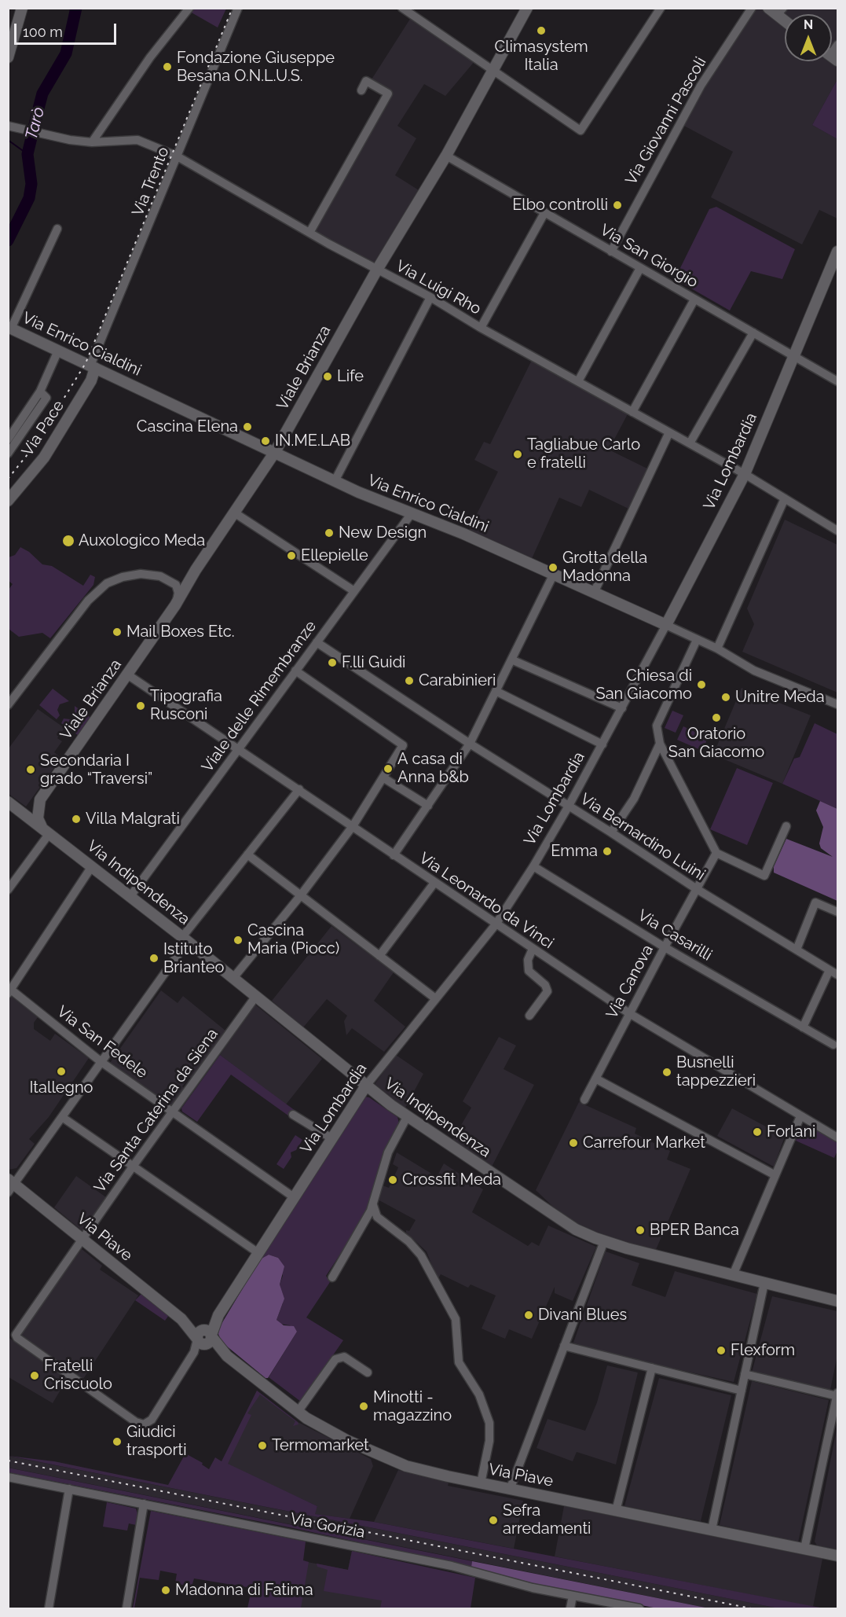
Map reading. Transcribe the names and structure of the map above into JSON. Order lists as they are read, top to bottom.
{
  "streets": {
    "street": [
      "Via Giovanni Pascoli",
      "Via Trento",
      "Via San Giorgio",
      "Via Luigi Rho",
      "Via Enrico Cialdini",
      "Viale Brianza",
      "Via Pace",
      "Via Lombardia",
      "Viale delle Rimembranze",
      "Via Bernardino Luini",
      "Via Indipendenza",
      "Via Leonardo da Vinci",
      "Via Casarilli",
      "Via Canova",
      "Via San Fedele",
      "Via Santa Caterina da Siena",
      "Via Piave",
      "Via Gorizia"
    ]
  },
  "crossings": [
    ["Via Giovanni Pascoli", "Via San Giorgio"],
    ["Via Trento", "Via Luigi Rho"],
    ["Via Trento", "Via Enrico Cialdini"],
    ["Via Trento", "Via Pace"],
    ["Via San Giorgio", "Viale Brianza"],
    ["Via San Giorgio", "Via Lombardia"],
    ["Via Luigi Rho", "Viale Brianza"],
    ["Via Luigi Rho", "Via Lombardia"],
    ["Via Enrico Cialdini", "Viale Brianza"],
    ["Via Enrico Cialdini", "Via Pace"],
    ["Via Enrico Cialdini", "Via Lombardia"],
    ["Via Enrico Cialdini", "Viale delle Rimembranze"],
    ["Viale Brianza", "Via Indipendenza"],
    ["Viale Brianza", "Via Leonardo da Vinci"],
    ["Via Lombardia", "Via Bernardino Luini"],
    ["Via Lombardia", "Via Indipendenza"],
    ["Via Lombardia", "Via Leonardo da Vinci"],
    ["Via Lombardia", "Via Casarilli"],
    ["Via Lombardia", "Via San Fedele"],
    ["Via Lombardia", "Via Santa Caterina da Siena"],
    ["Via Lombardia", "Via Piave"],
    ["Viale delle Rimembranze", "Via Bernardino Luini"],
    ["Viale delle Rimembranze", "Via Indipendenza"],
    ["Viale delle Rimembranze", "Via Leonardo da Vinci"],
    ["Via Bernardino Luini", "Via Canova"],
    ["Via Indipendenza", "Via Santa Caterina da Siena"],
    ["Via Leonardo da Vinci", "Via Canova"],
    ["Via Casarilli", "Via Canova"],
    ["Via San Fedele", "Via Santa Caterina da Siena"],
    ["Via Santa Caterina da Siena", "Via Piave"]
  ],
  "water": ["Tarò"],
  "places": [
    "Climasystem Italia",
    "Fondazione Giuseppe Besana O.N.L.U.S.",
    "Elbo controlli",
    "Life",
    "Cascina Elena",
    "IN.ME.LAB",
    "Tagliabue Carlo e fratelli",
    "New Design",
    "Auxologico Meda",
    "Ellepielle",
    "Grotta della Madonna",
    "Mail Boxes Etc.",
    "F.lli Guidi",
    "Carabinieri",
    "Chiesa di San Giacomo",
    "Unitre Meda",
    "Tipografia Rusconi",
    "Oratorio San Giacomo",
    "A casa di Anna b&b",
    "Secondaria I grado “Traversi”",
    "Villa Malgrati",
    "Emma",
    "Cascina Maria (Piocc)",
    "Istituto Brianteo",
    "Itallegno",
    "Busnelli tappezzieri",
    "Forlani",
    "Carrefour Market",
    "Crossfit Meda",
    "BPER Banca",
    "Divani Blues",
    "Flexform",
    "Fratelli Criscuolo",
    "Minotti - magazzino",
    "Giudici trasporti",
    "Termomarket",
    "Sefra arredamenti",
    "Madonna di Fatima"
  ],
  "scale_bar": "100 m",
  "north": "top"
}
